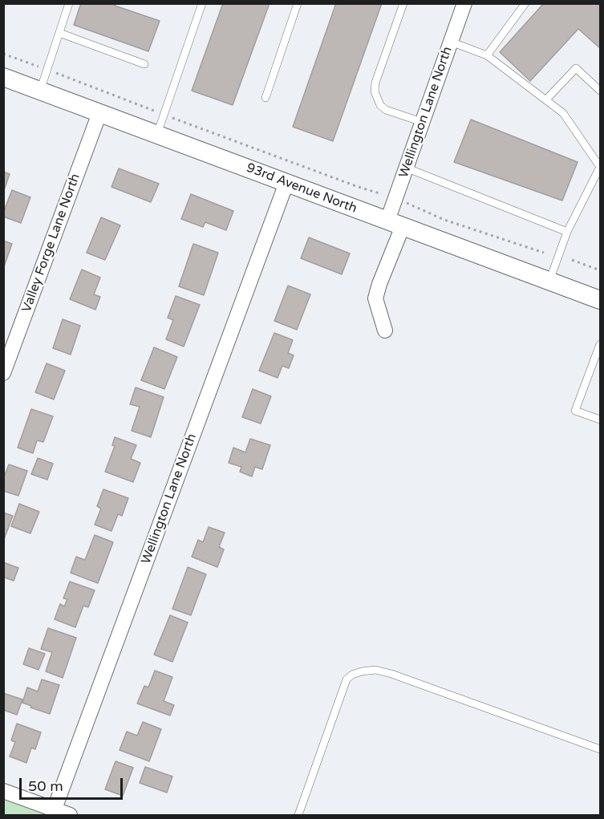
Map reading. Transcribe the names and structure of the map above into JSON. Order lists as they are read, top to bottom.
{
  "streets": {
    "street": ["Wellington Lane North", "93rd Avenue North", "Valley Forge Lane North"]
  },
  "crossings": [
    ["Wellington Lane North", "93rd Avenue North"],
    ["93rd Avenue North", "Valley Forge Lane North"]
  ],
  "scale_bar": "50 m"
}
